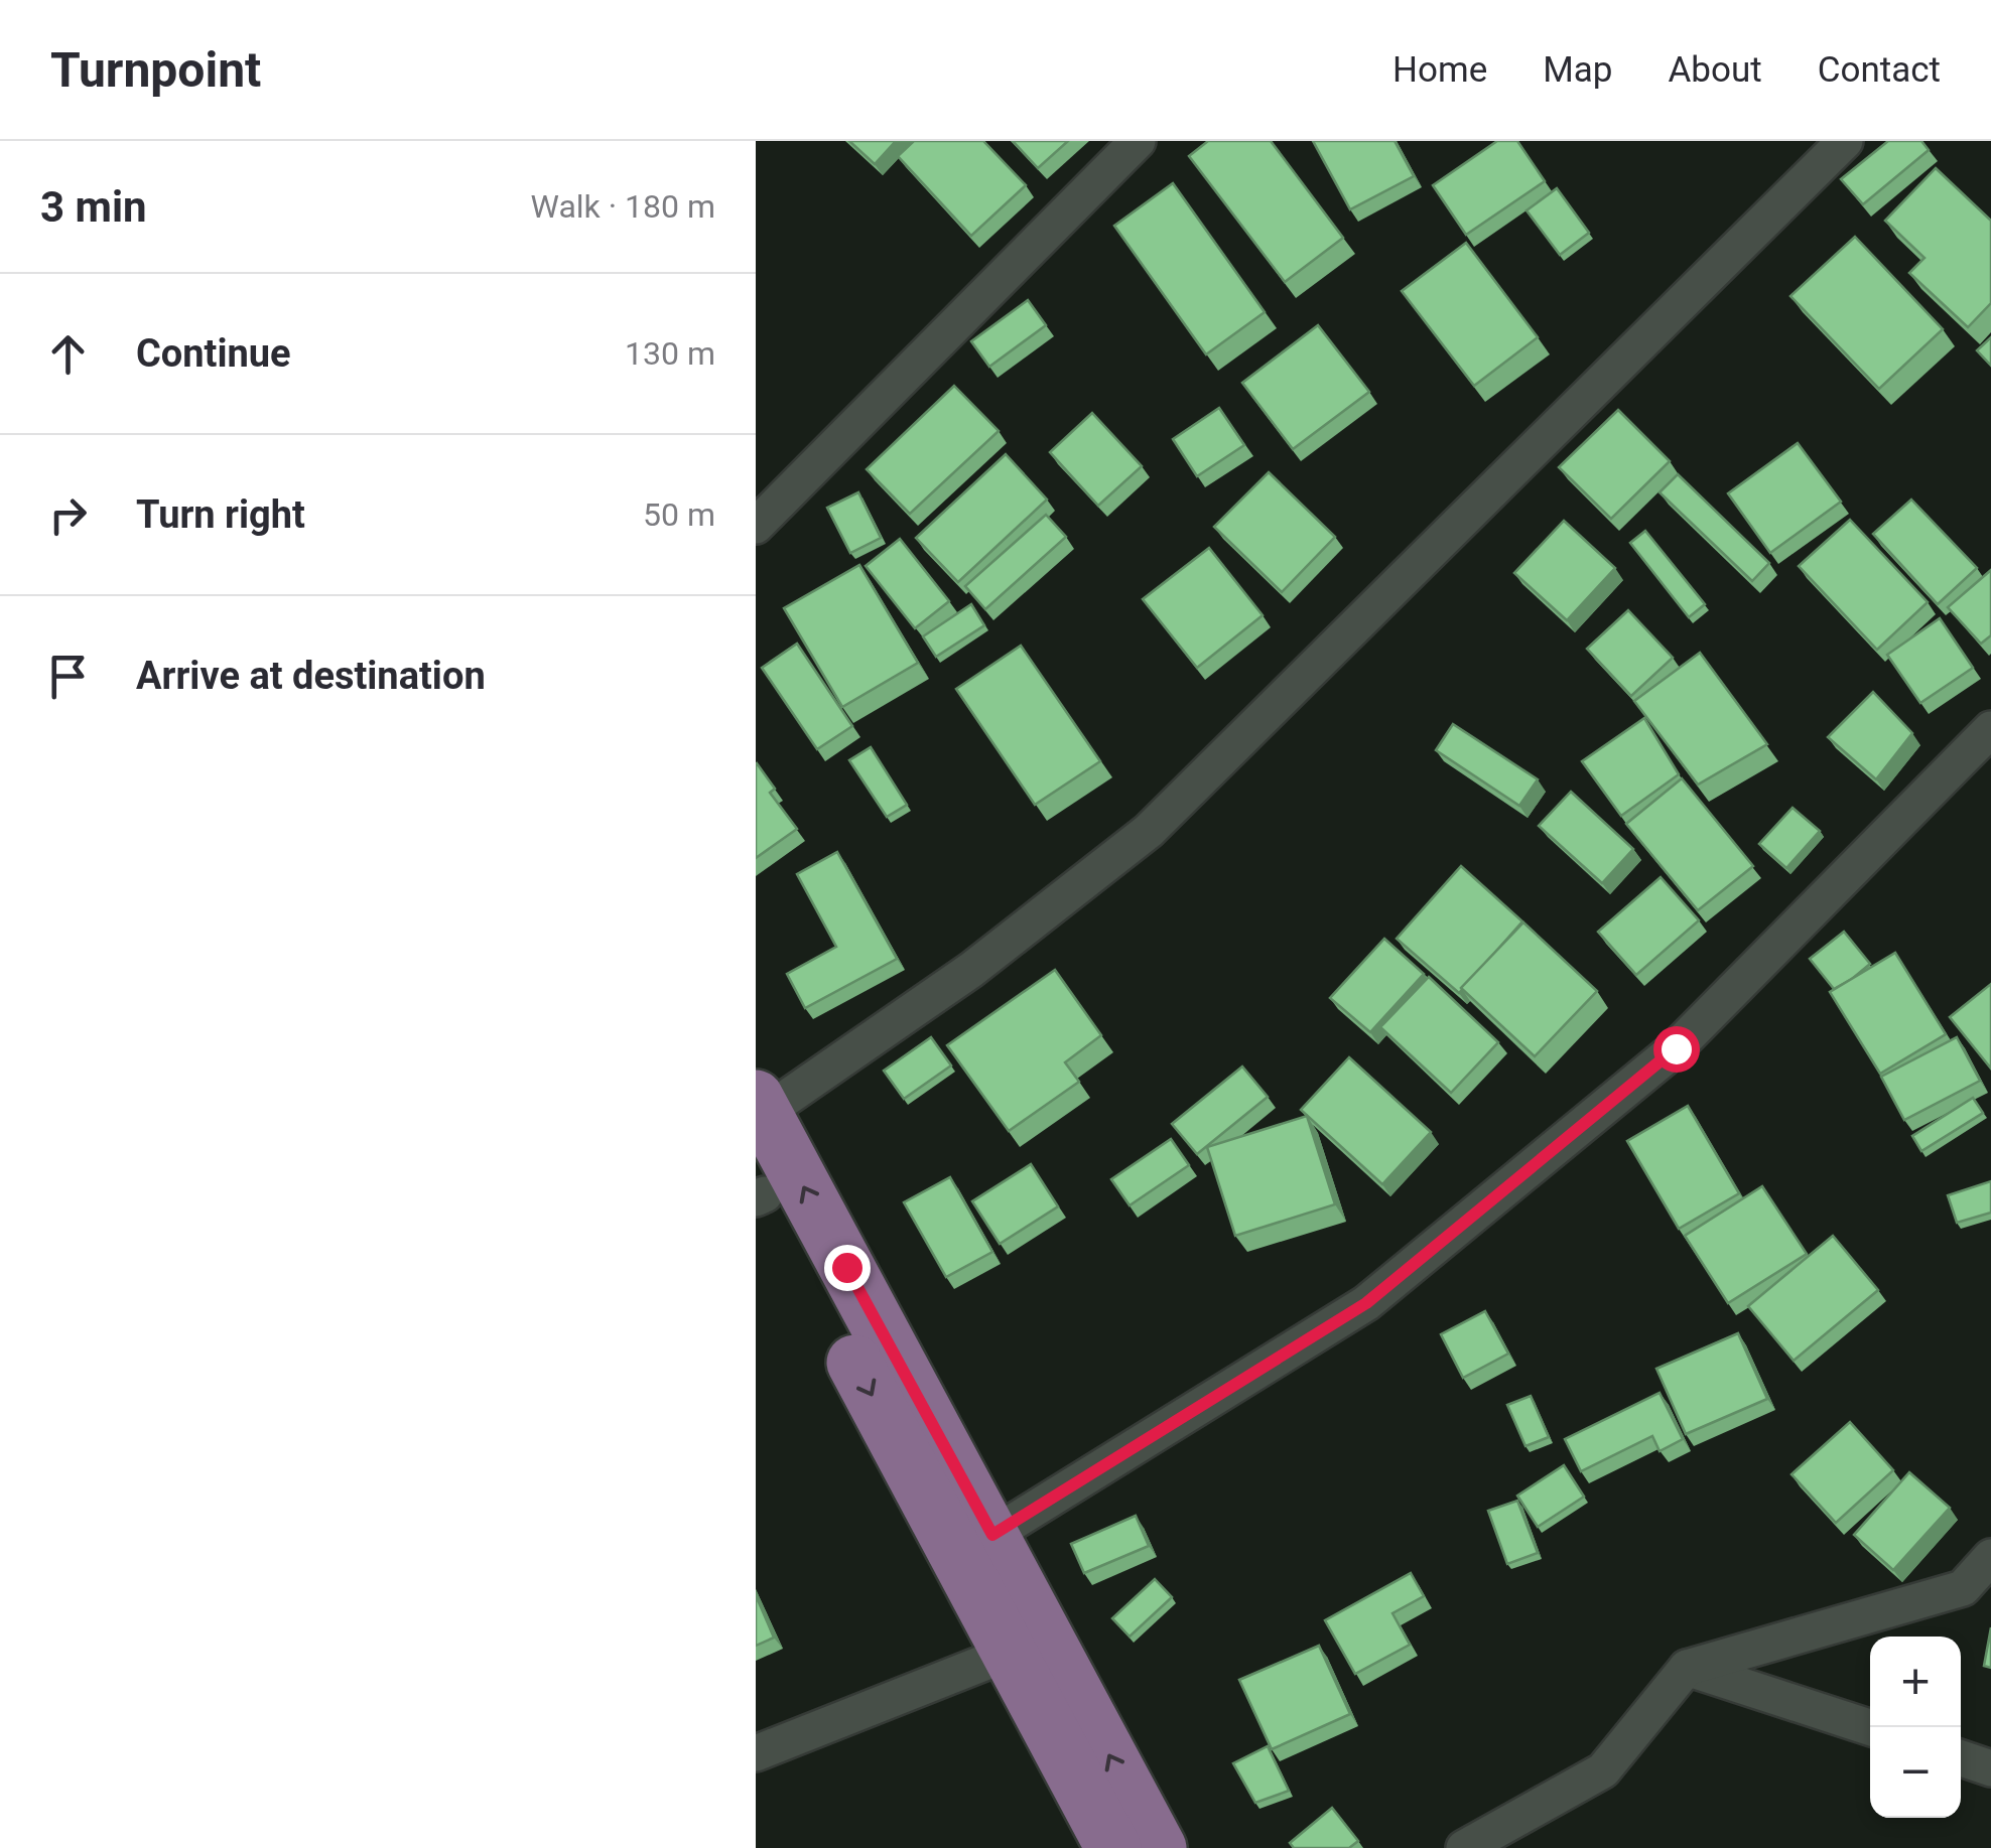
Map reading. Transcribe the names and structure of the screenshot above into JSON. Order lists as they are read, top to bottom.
{
  "page": {
    "header": "Turnpoint",
    "nav": [
      "Home",
      "Map",
      "About",
      "Contact"
    ],
    "heading": ["3 min", "Walk · 180 m"],
    "list": [
      ["Continue", "130 m"],
      ["Turn right", "50 m"],
      "Arrive at destination"
    ],
    "map_buttons": ["+", "−"]
  }
}
